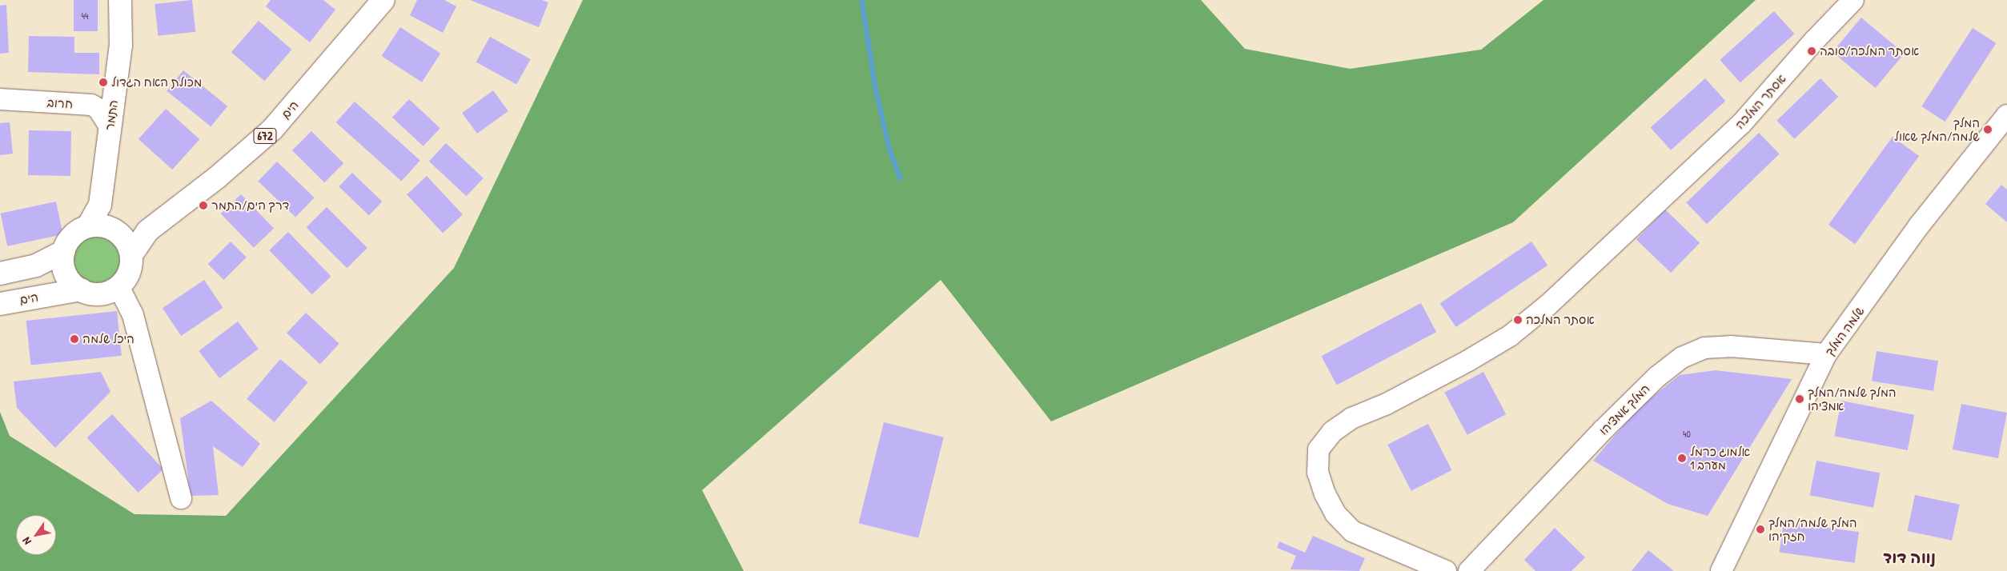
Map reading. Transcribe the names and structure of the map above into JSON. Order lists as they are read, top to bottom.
{
  "streets": {
    "main road": ["הים", "התמר", "672"],
    "street": [
      "אסתר המלכה",
      "חרוב",
      "שלמה המלך",
      "המלך אמציהו"
    ]
  },
  "crossings": [
    ["חרוב", "התמר"],
    ["הים", "התמר"],
    ["הים", "672"],
    ["התמר", "672"],
    ["שלמה המלך", "המלך אמציהו"]
  ],
  "districts": ["נווה דוד"],
  "places": [
    "אסתר המלכה/סובה",
    "מכולת האח הגדול",
    "המלך שלמה/המלך שאול",
    "דרך הים/התמר",
    "אסתר המלכה",
    "היכל שלמה",
    "המלך שלמה/המלך אמציהו",
    "אלמוג כרמל מערב 1",
    "המלך שלמה/המלך חזקיהו"
  ],
  "house_numbers": ["44", "40"],
  "north": "bottom left"
}
